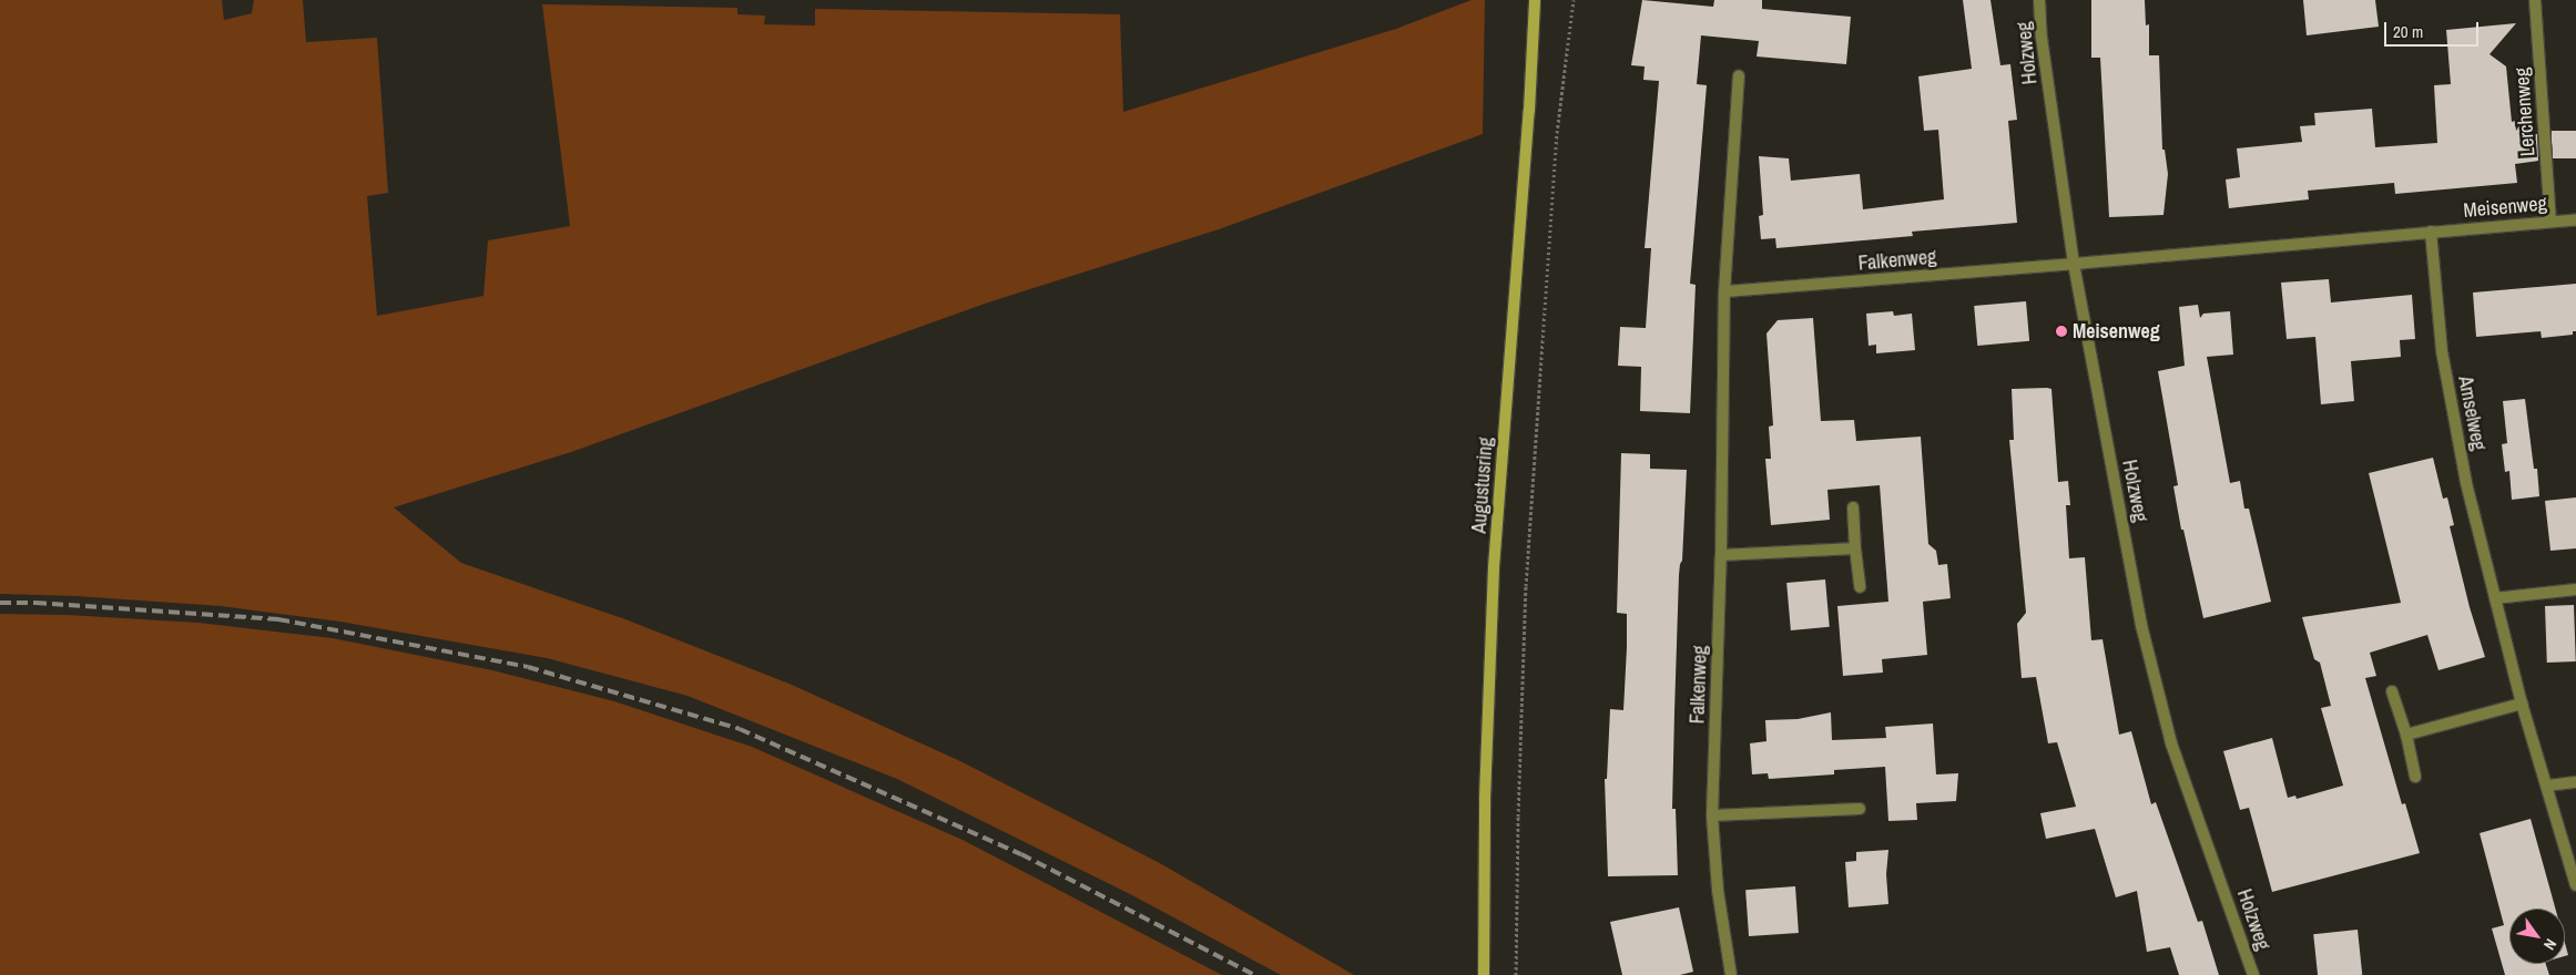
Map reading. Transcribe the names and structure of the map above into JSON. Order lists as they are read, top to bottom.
{
  "streets": {
    "main road": ["Augustusring"],
    "street": [
      "Holzweg",
      "Lerchenweg",
      "Meisenweg",
      "Falkenweg",
      "Amselweg"
    ]
  },
  "crossings": [
    ["Holzweg", "Meisenweg"],
    ["Holzweg", "Falkenweg"],
    ["Lerchenweg", "Meisenweg"],
    ["Meisenweg", "Falkenweg"],
    ["Meisenweg", "Amselweg"]
  ],
  "places": ["Meisenweg"],
  "scale_bar": "20 m",
  "north": "bottom right"
}
